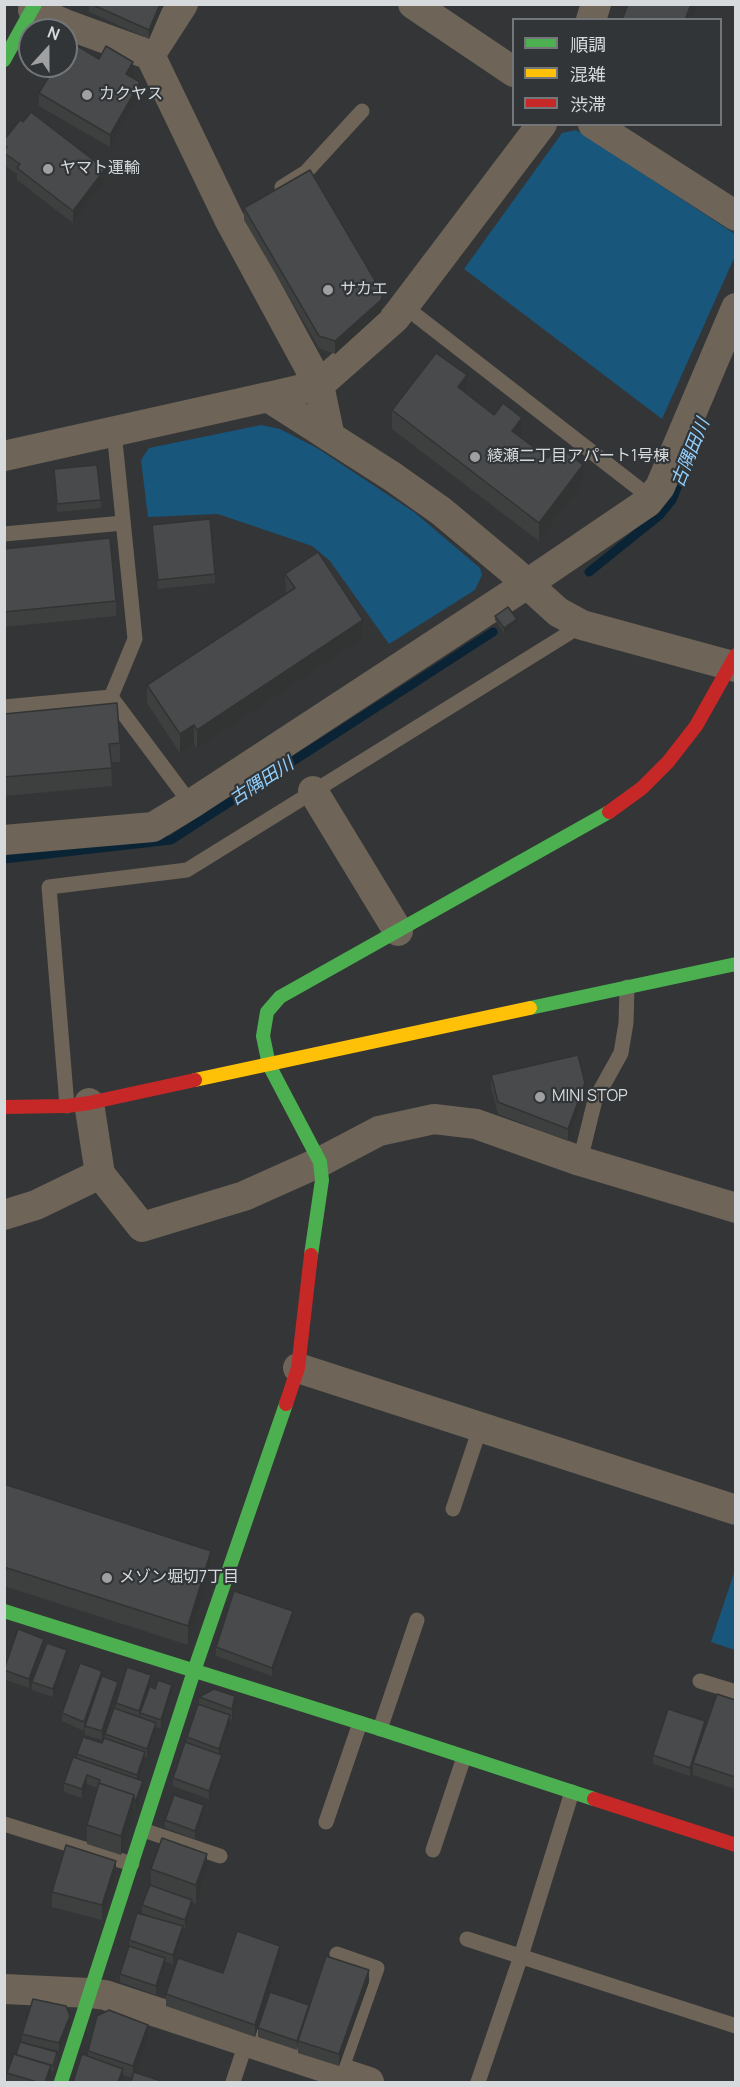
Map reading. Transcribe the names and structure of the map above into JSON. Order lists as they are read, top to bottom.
{
  "water": ["古隅田川"],
  "places": [
    "カクヤス",
    "ヤマト運輸",
    "サカエ",
    "綾瀬二丁目アパート1号棟",
    "MINI STOP",
    "メゾン堀切7丁目"
  ],
  "legend": ["順調", "混雑", "渋滞"],
  "north": "top"
}
